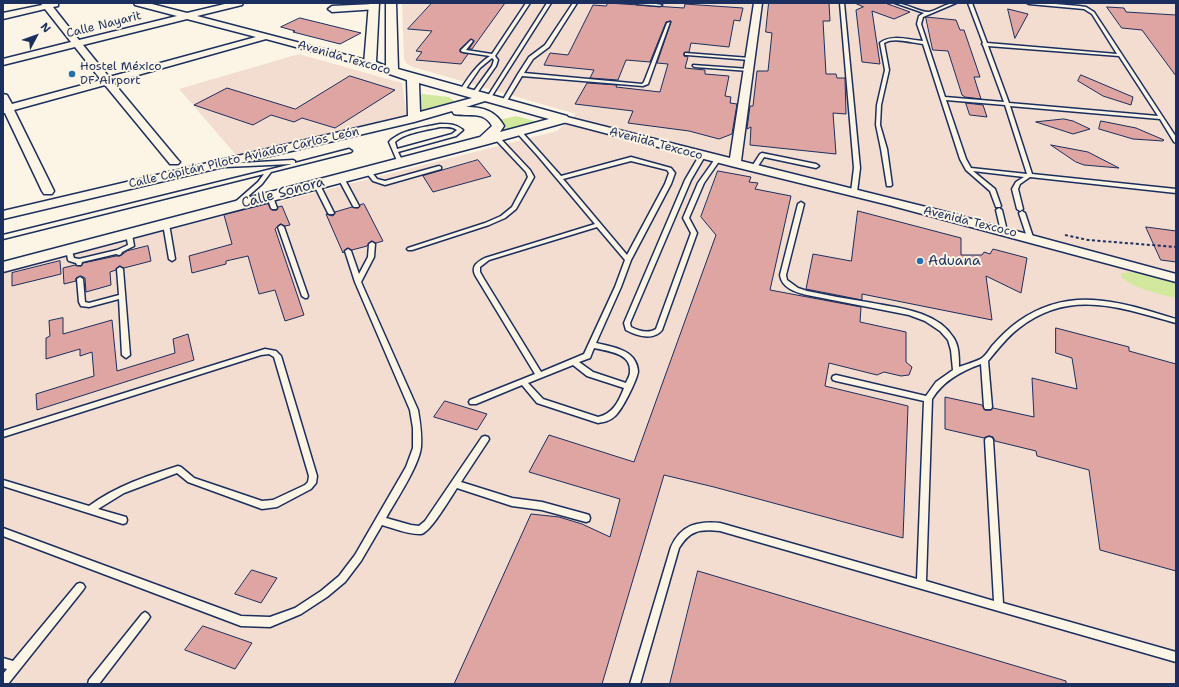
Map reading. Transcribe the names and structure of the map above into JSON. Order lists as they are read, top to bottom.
{
  "streets": {
    "street": [
      "Calle Nayarit",
      "Avenida Texcoco",
      "Calle Capitán Piloto Aviador Carlos León",
      "Calle Sonora"
    ]
  },
  "crossings": [
    ["Calle Nayarit", "Avenida Texcoco"],
    ["Avenida Texcoco", "Calle Capitán Piloto Aviador Carlos León"],
    ["Avenida Texcoco", "Calle Sonora"]
  ],
  "places": ["Hostel México DF Airport", "Aduana"],
  "north": "top right"
}
